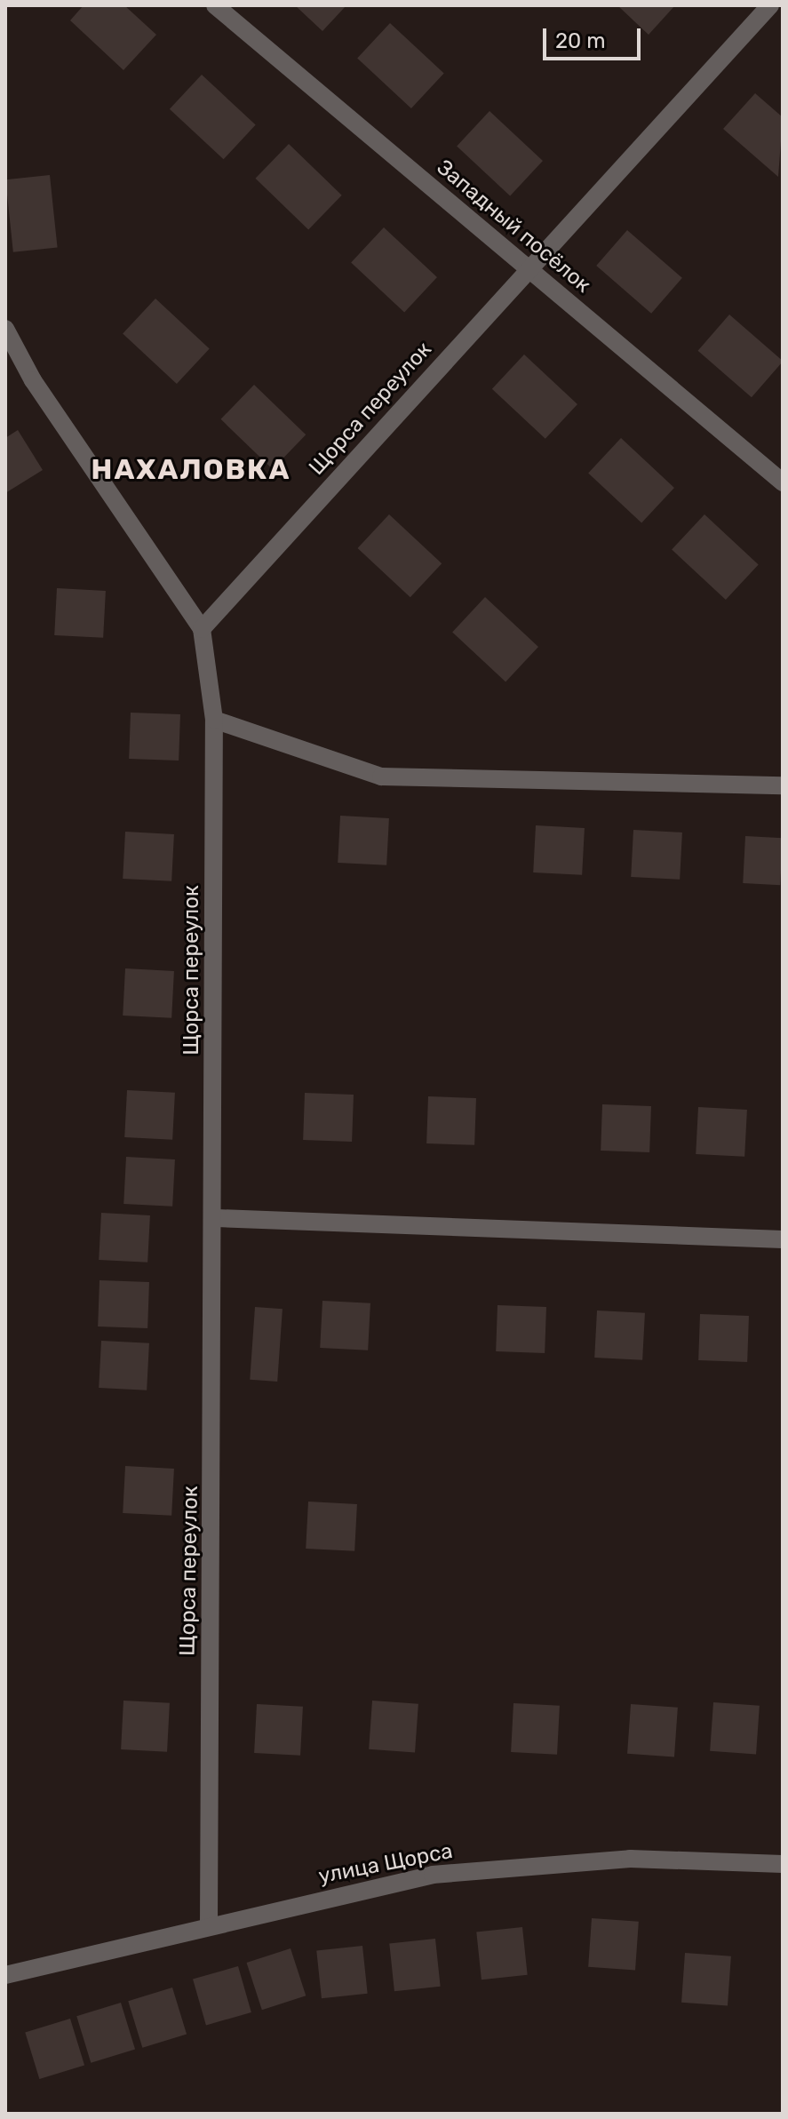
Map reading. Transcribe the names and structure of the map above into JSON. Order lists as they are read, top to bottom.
{
  "streets": {
    "street": ["Западный посёлок", "Щорса переулок", "улица Щорса"]
  },
  "crossings": [
    ["Западный посёлок", "Щорса переулок"],
    ["Щорса переулок", "улица Щорса"]
  ],
  "districts": ["НАХАЛОВКА"],
  "scale_bar": "20 m"
}
